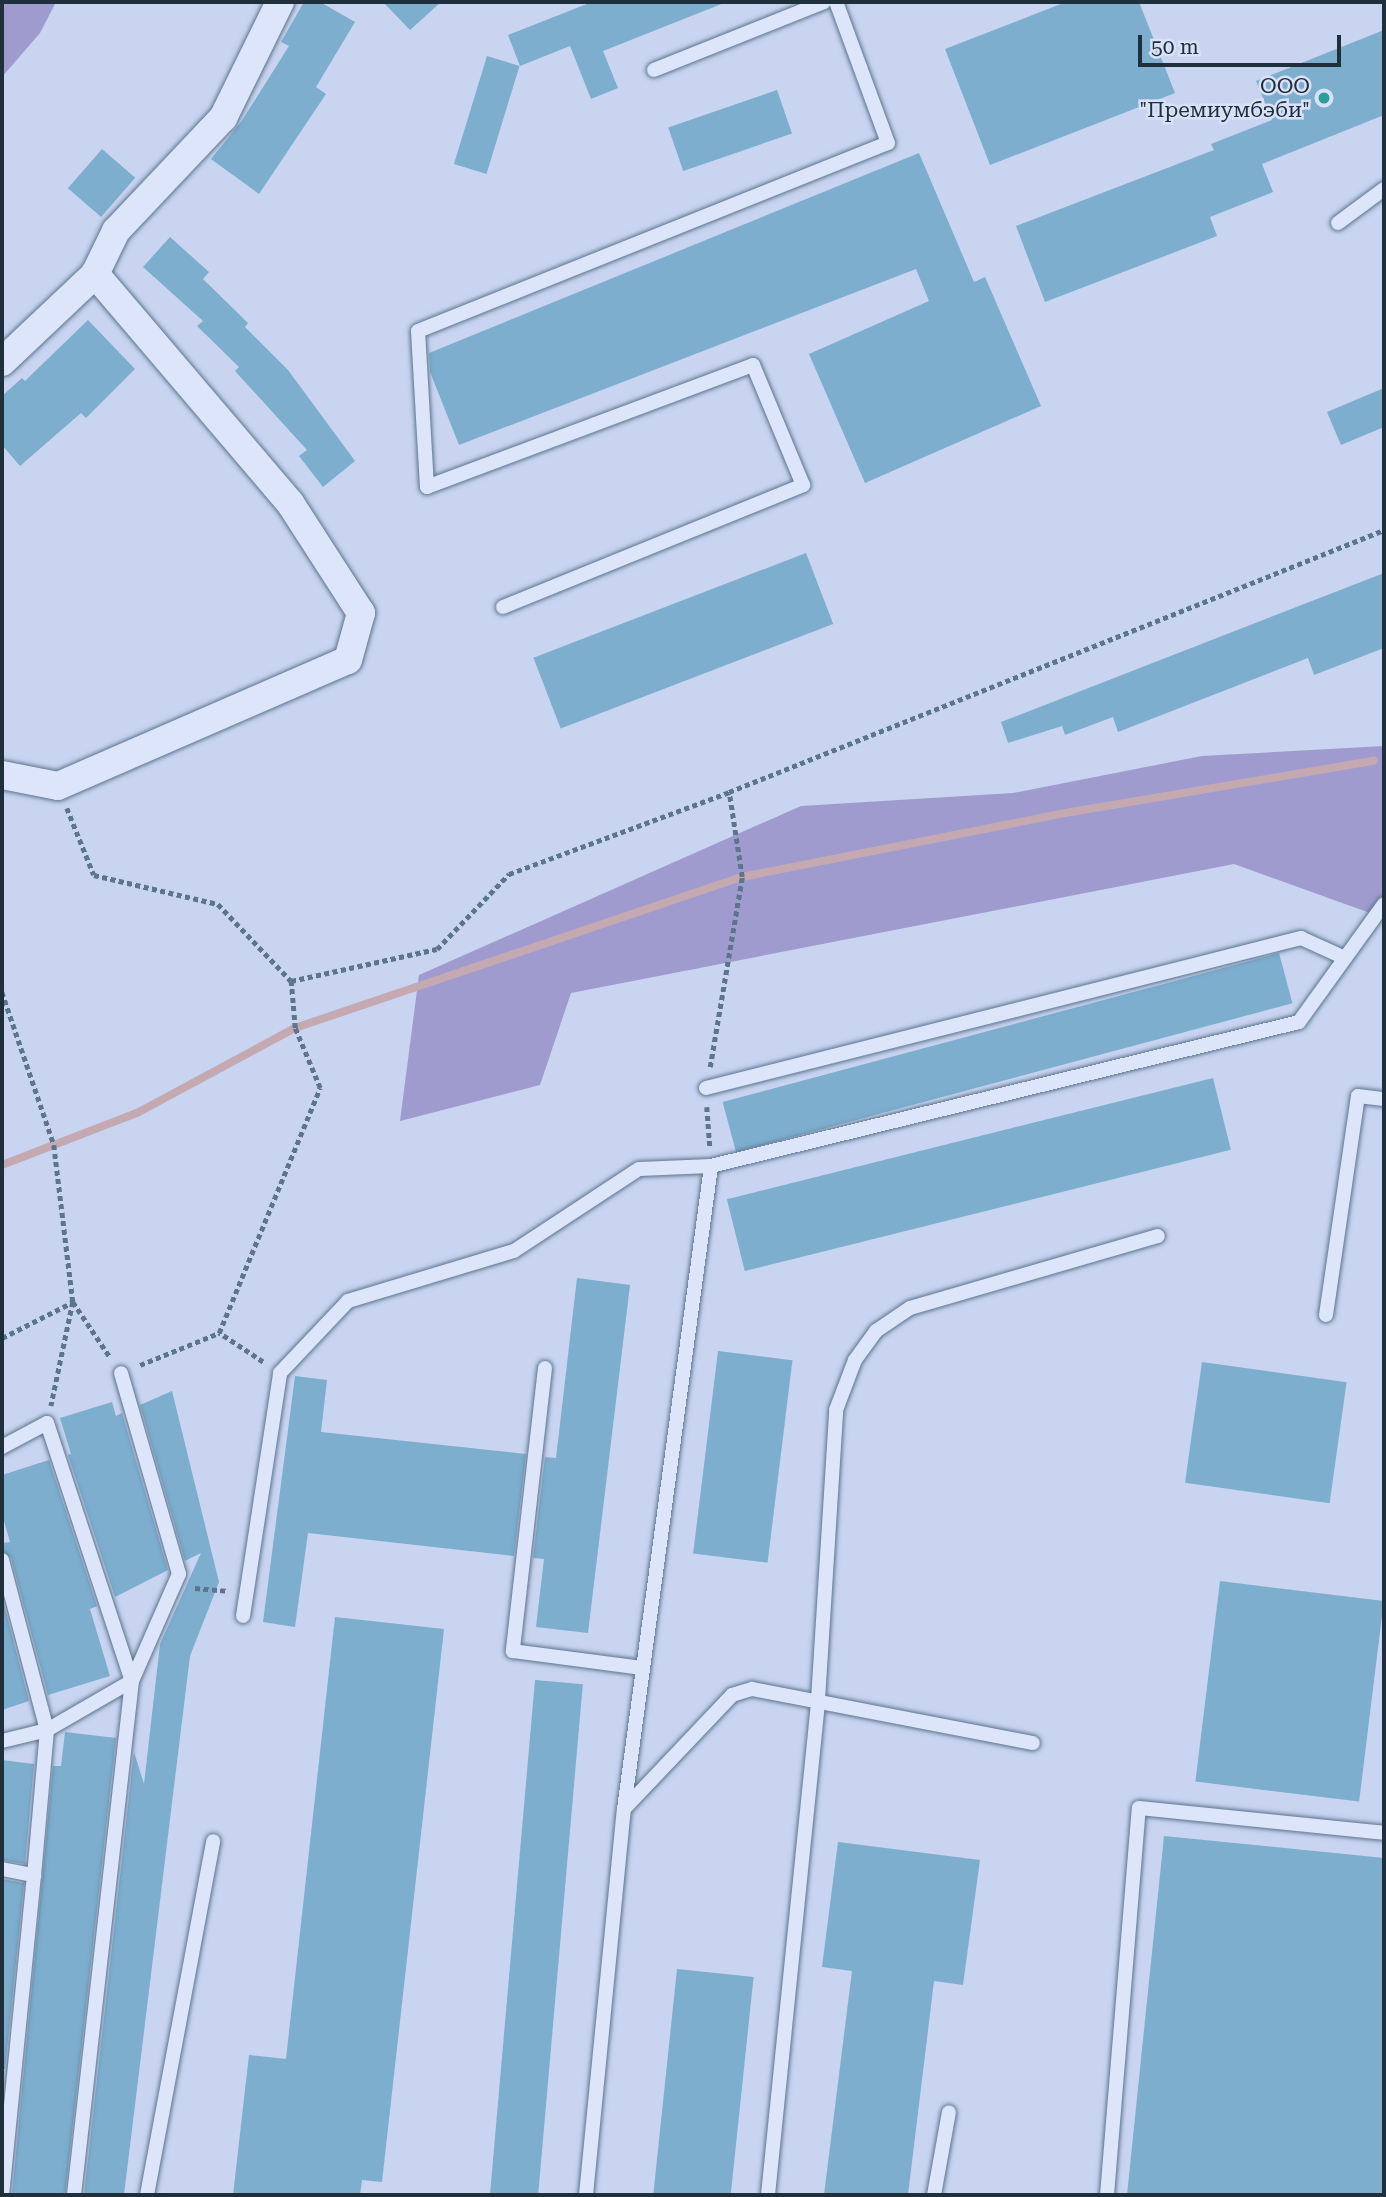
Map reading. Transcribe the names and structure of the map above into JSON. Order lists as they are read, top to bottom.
{
  "places": ["ООО \"Премиумбэби\""],
  "scale_bar": "50 m"
}
